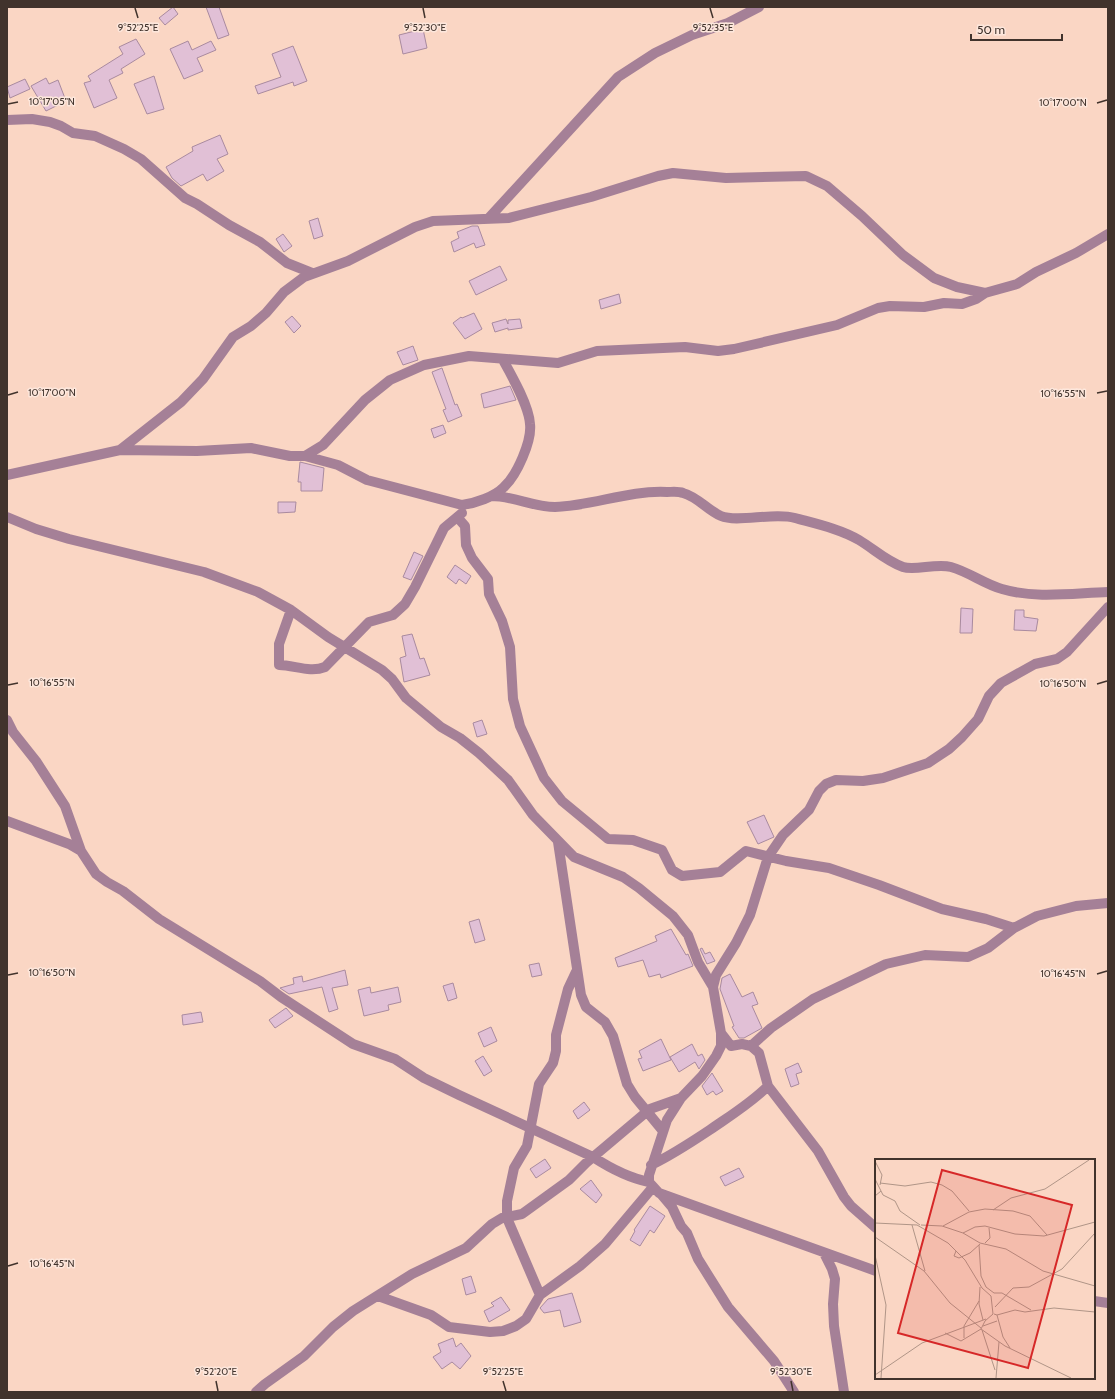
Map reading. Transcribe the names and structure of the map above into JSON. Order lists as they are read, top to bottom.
{
  "scale_bar": "50 m",
  "coordinates": [
    "9°52'35\"E",
    "9°52'25\"E",
    "9°52'30\"E",
    "10°17'05\"N",
    "10°17'00\"N",
    "10°16'55\"N",
    "10°16'50\"N",
    "10°16'45\"N",
    "9°52'20\"E"
  ]
}
